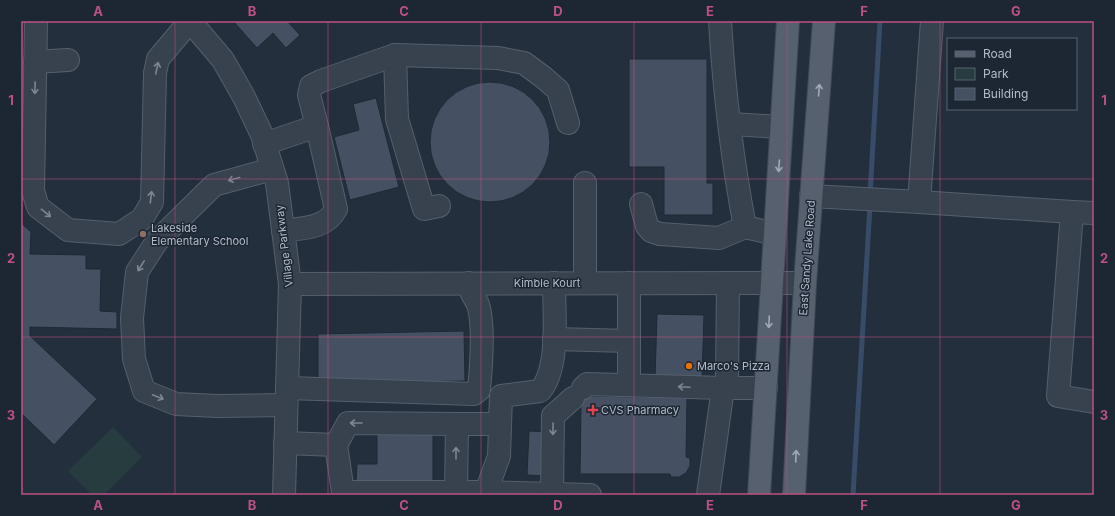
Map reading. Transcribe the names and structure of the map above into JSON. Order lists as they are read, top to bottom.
{
  "streets": {
    "main road": ["East Sandy Lake Road"],
    "street": ["Village Parkway", "Kimble Kourt"]
  },
  "crossings": [
    ["Village Parkway", "Kimble Kourt"],
    ["East Sandy Lake Road", "Kimble Kourt"]
  ],
  "places": {
    "other": ["Lakeside Elementary School", "Marco's Pizza"],
    "health": ["CVS Pharmacy"]
  },
  "legend": ["Road", "Park", "Building"],
  "grid": {
    "columns": [
      "A",
      "B",
      "C",
      "D",
      "E",
      "F",
      "G"
    ],
    "rows": ["1", "2", "3"]
  }
}
